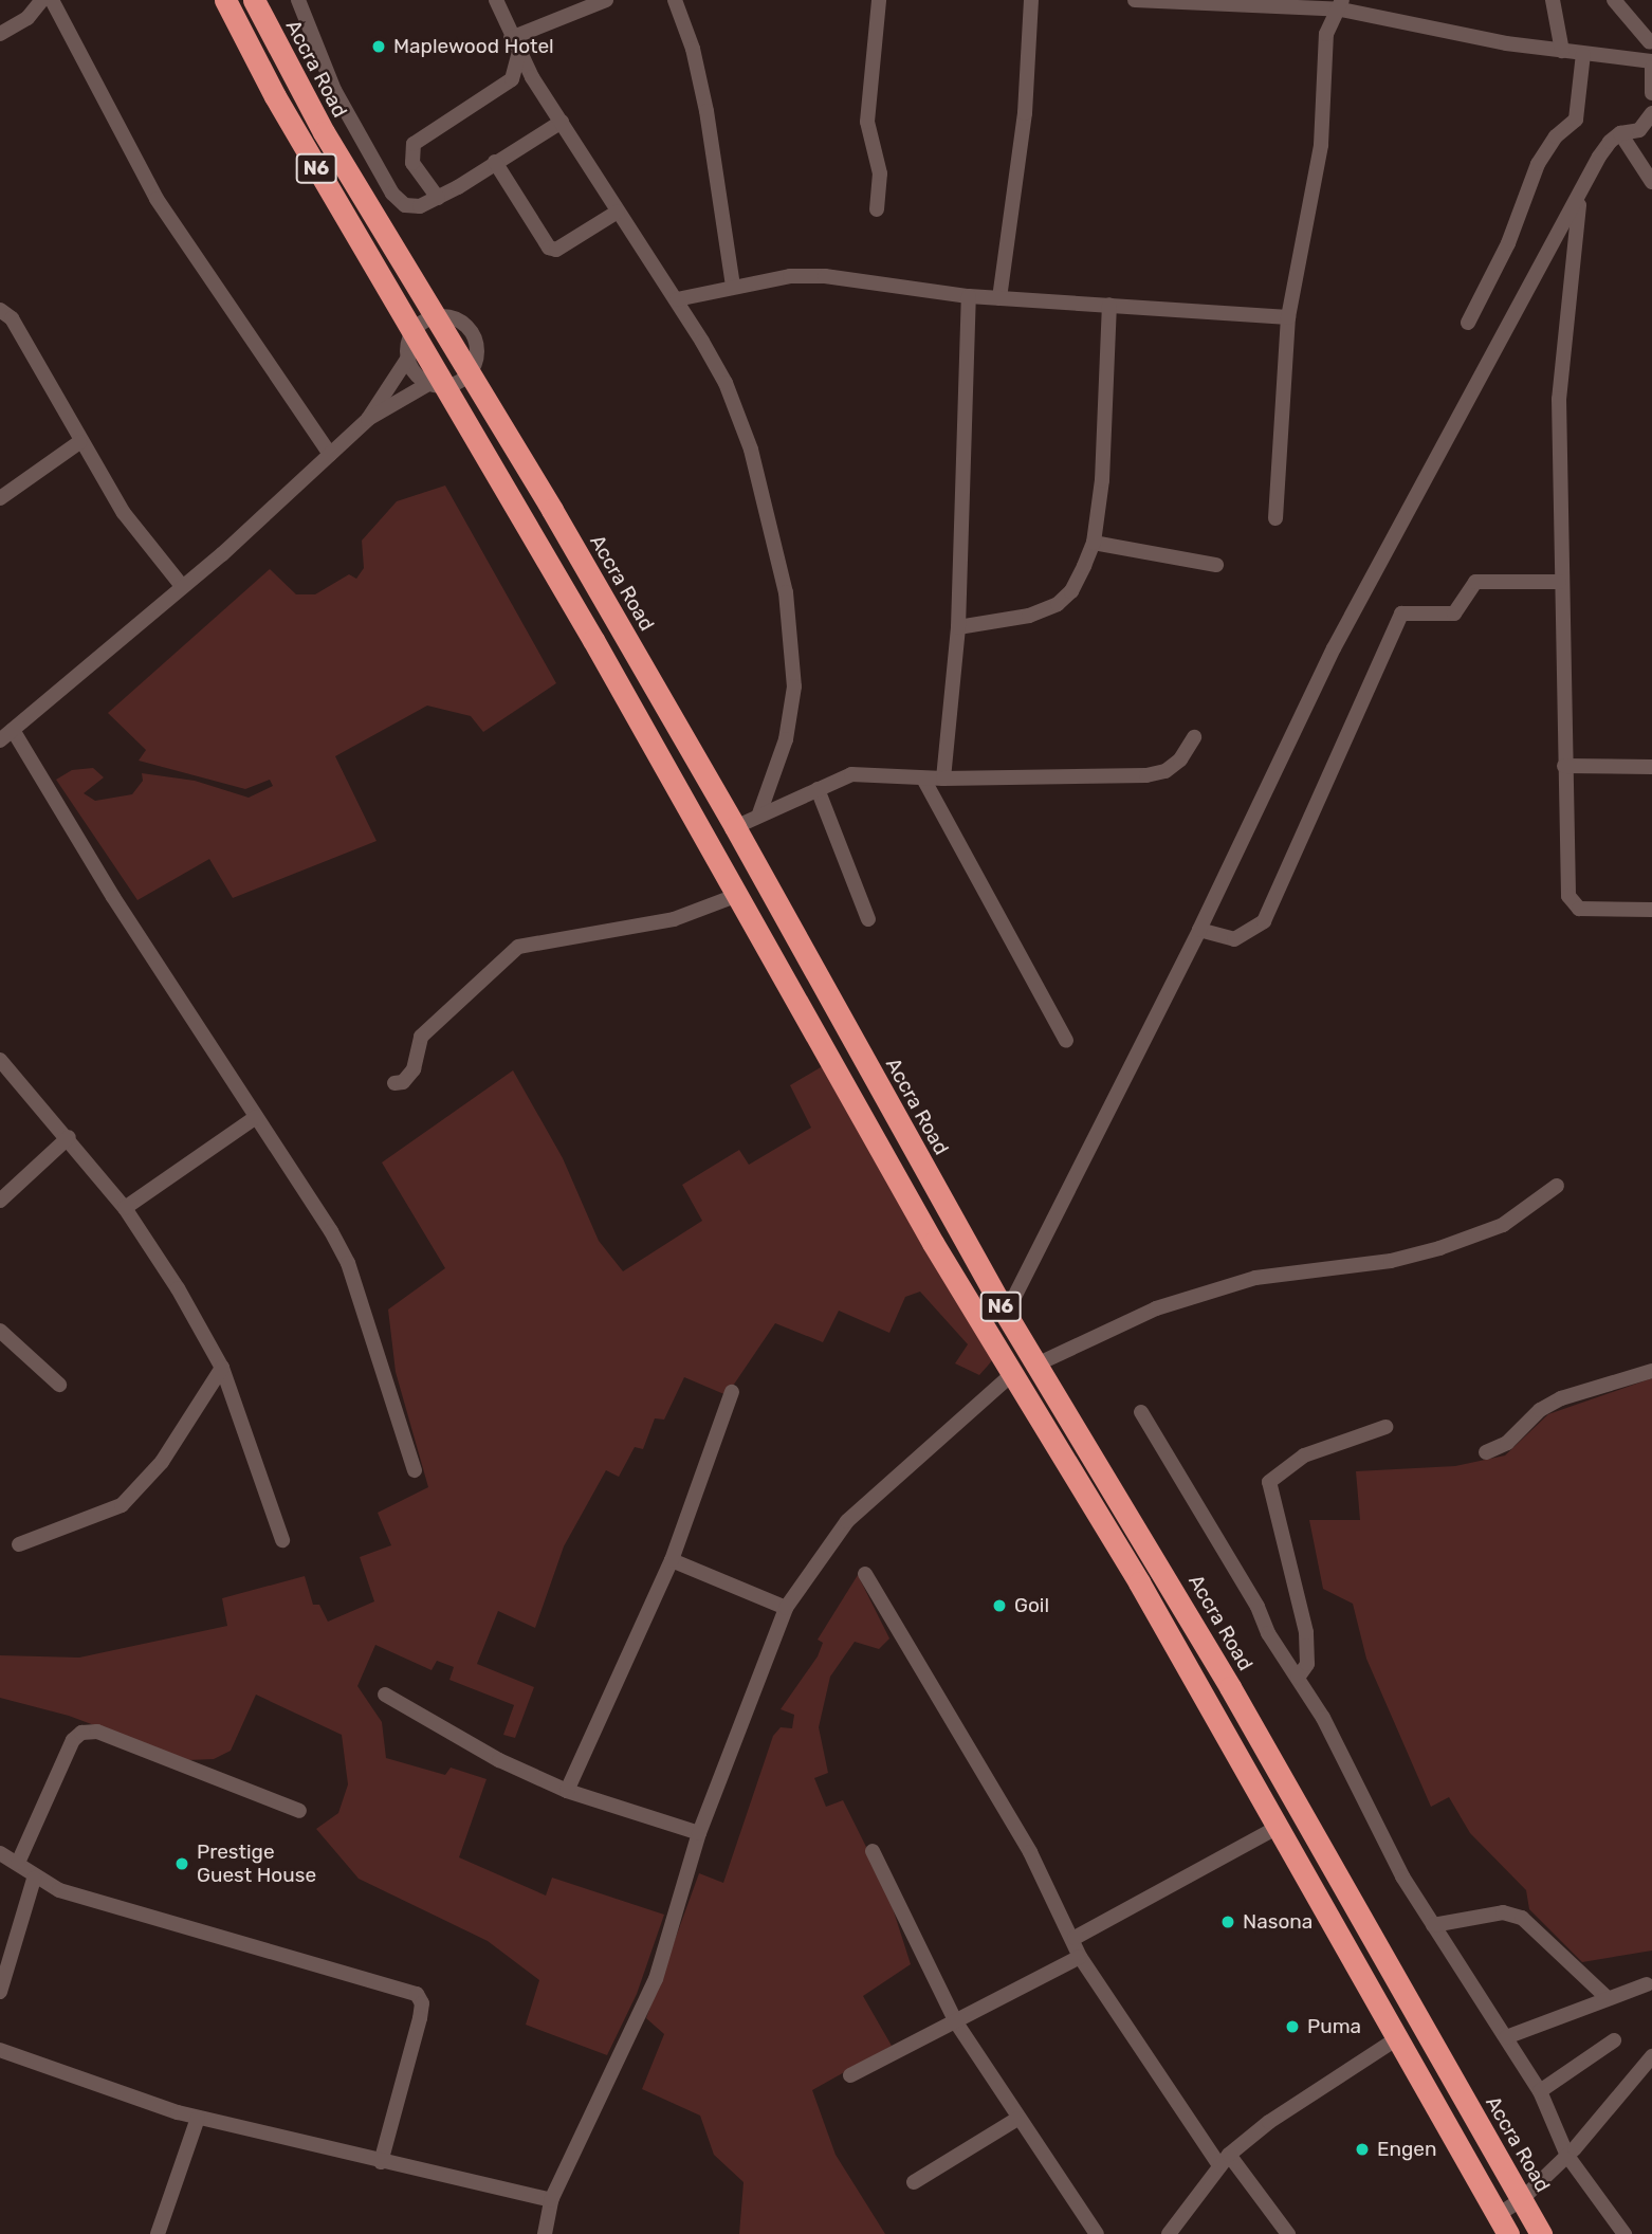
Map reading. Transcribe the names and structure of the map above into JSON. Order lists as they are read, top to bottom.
{
  "streets": {
    "highway": ["Accra Road", "N6"]
  },
  "places": [
    "Maplewood Hotel",
    "Goil",
    "Prestige Guest House",
    "Nasona",
    "Puma",
    "Engen"
  ]
}
